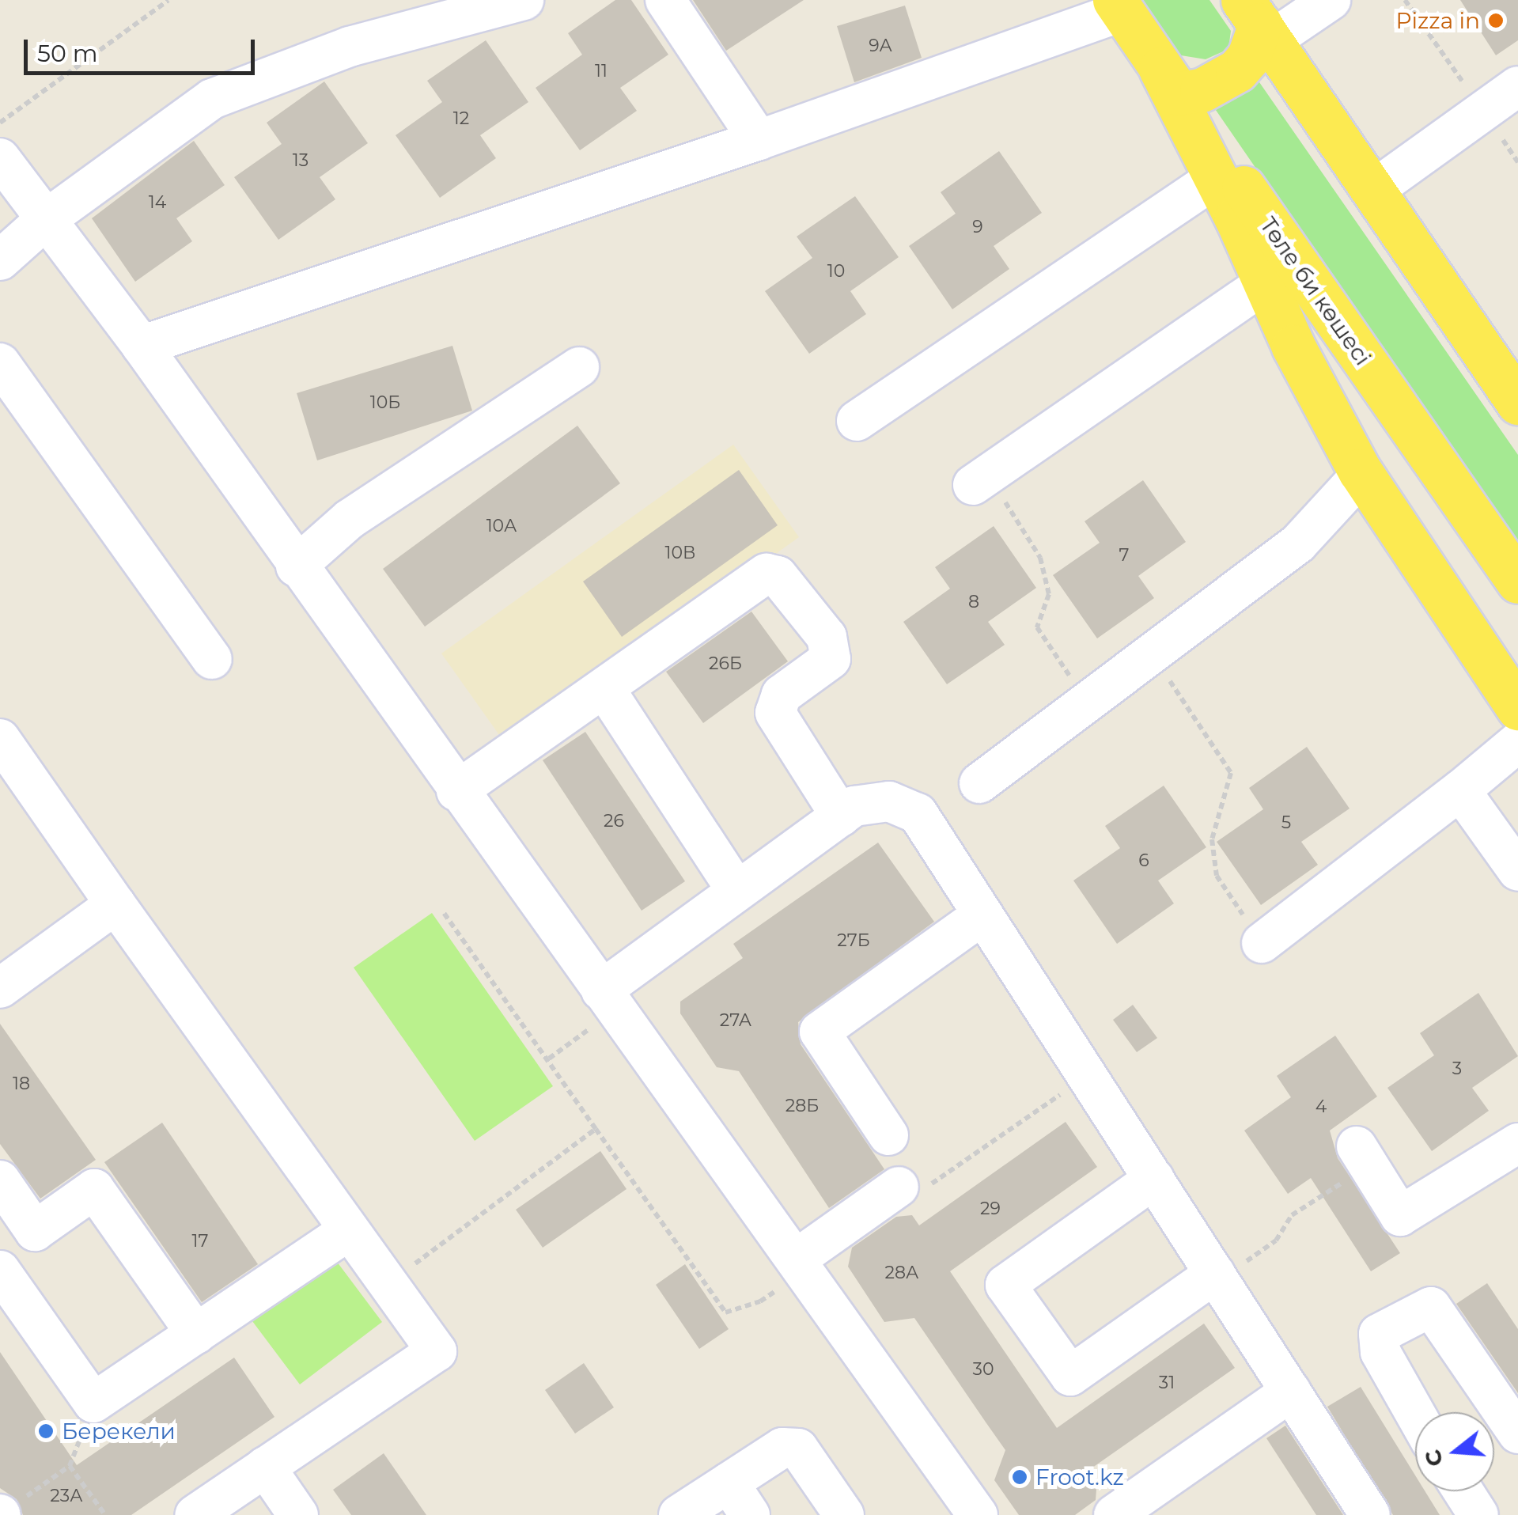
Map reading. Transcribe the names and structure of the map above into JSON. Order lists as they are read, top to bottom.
{
  "streets": {
    "main road": ["Төле би көшесі"]
  },
  "places": ["Pizza in", "Берекели", "Froot.kz"],
  "house_numbers": [
    "9А",
    "11",
    "12",
    "13",
    "14",
    "9",
    "10",
    "10Б",
    "10А",
    "10В",
    "7",
    "8",
    "26Б",
    "26",
    "5",
    "6",
    "27Б",
    "27А",
    "3",
    "18",
    "28Б",
    "4",
    "29",
    "17",
    "28А",
    "30",
    "31",
    "23А"
  ],
  "scale_bar": "50 m",
  "north": "left"
}
